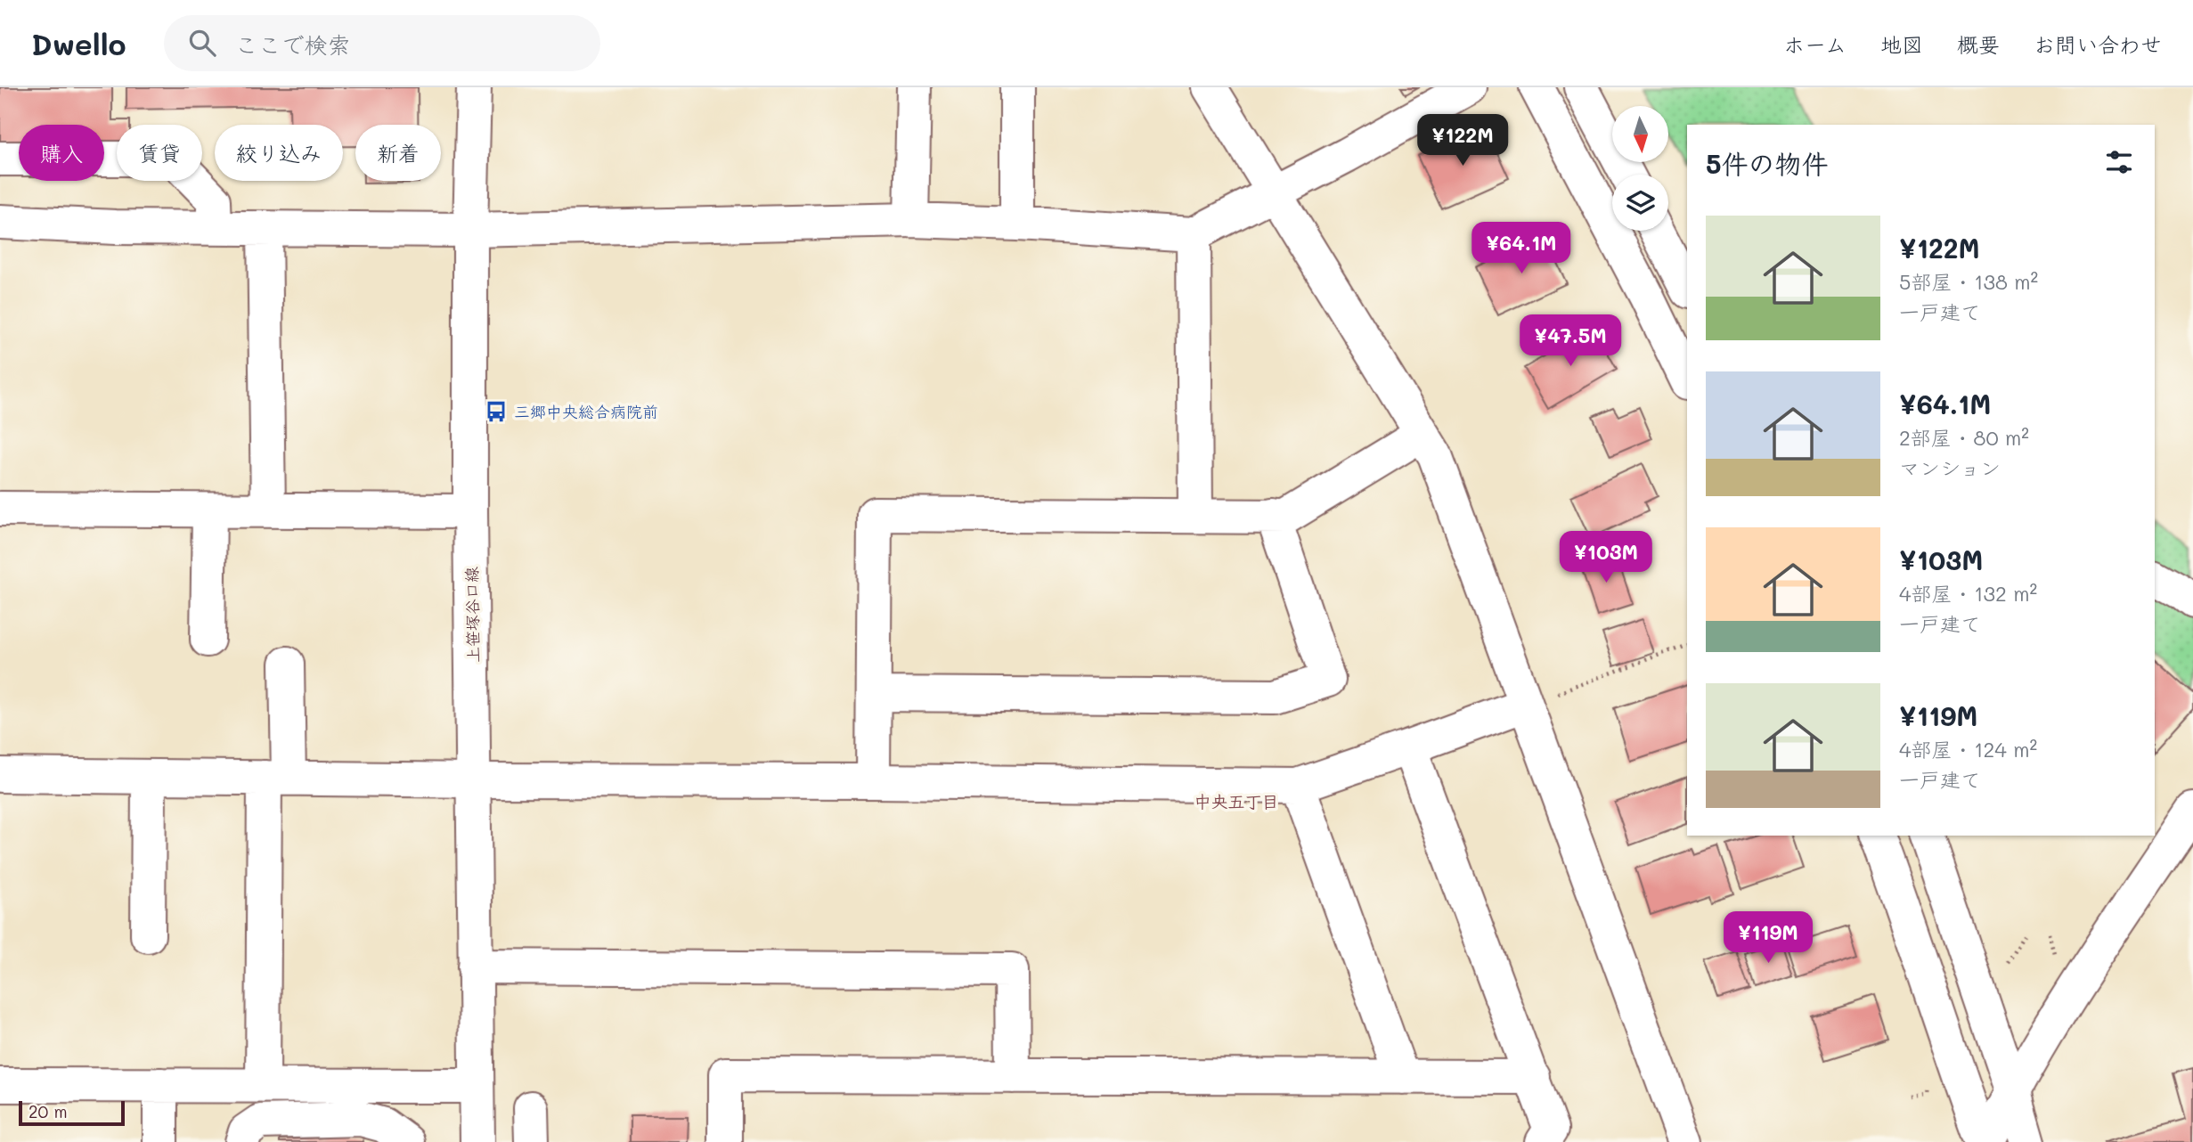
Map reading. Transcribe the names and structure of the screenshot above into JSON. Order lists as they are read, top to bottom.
{
  "streets": {
    "street": ["上笹塚谷口線"]
  },
  "districts": ["中央五丁目"],
  "places": {
    "bus stop": ["三郷中央総合病院前"]
  },
  "scale_bar": "20 m",
  "north": "bottom",
  "page": {
    "header": "Dwello",
    "search": "ここで検索",
    "nav": [
      "ホーム",
      "地図",
      "概要",
      "お問い合わせ"
    ],
    "price": [
      "¥122M",
      "¥64.1M",
      "¥47.5M",
      "¥103M",
      "¥119M"
    ],
    "chip": [
      "購入",
      "賃貸",
      "絞り込み",
      "新着"
    ],
    "heading": "5件の物件",
    "list": [
      {
        "name": "¥122M",
        "note": "5部屋 · 138 m² · 一戸建て"
      },
      {
        "name": "¥64.1M",
        "note": "2部屋 · 80 m² · マンション"
      },
      {
        "name": "¥103M",
        "note": "4部屋 · 132 m² · 一戸建て"
      },
      {
        "name": "¥119M",
        "note": "4部屋 · 124 m² · 一戸建て"
      }
    ],
    "scale": "20 m"
  }
}
